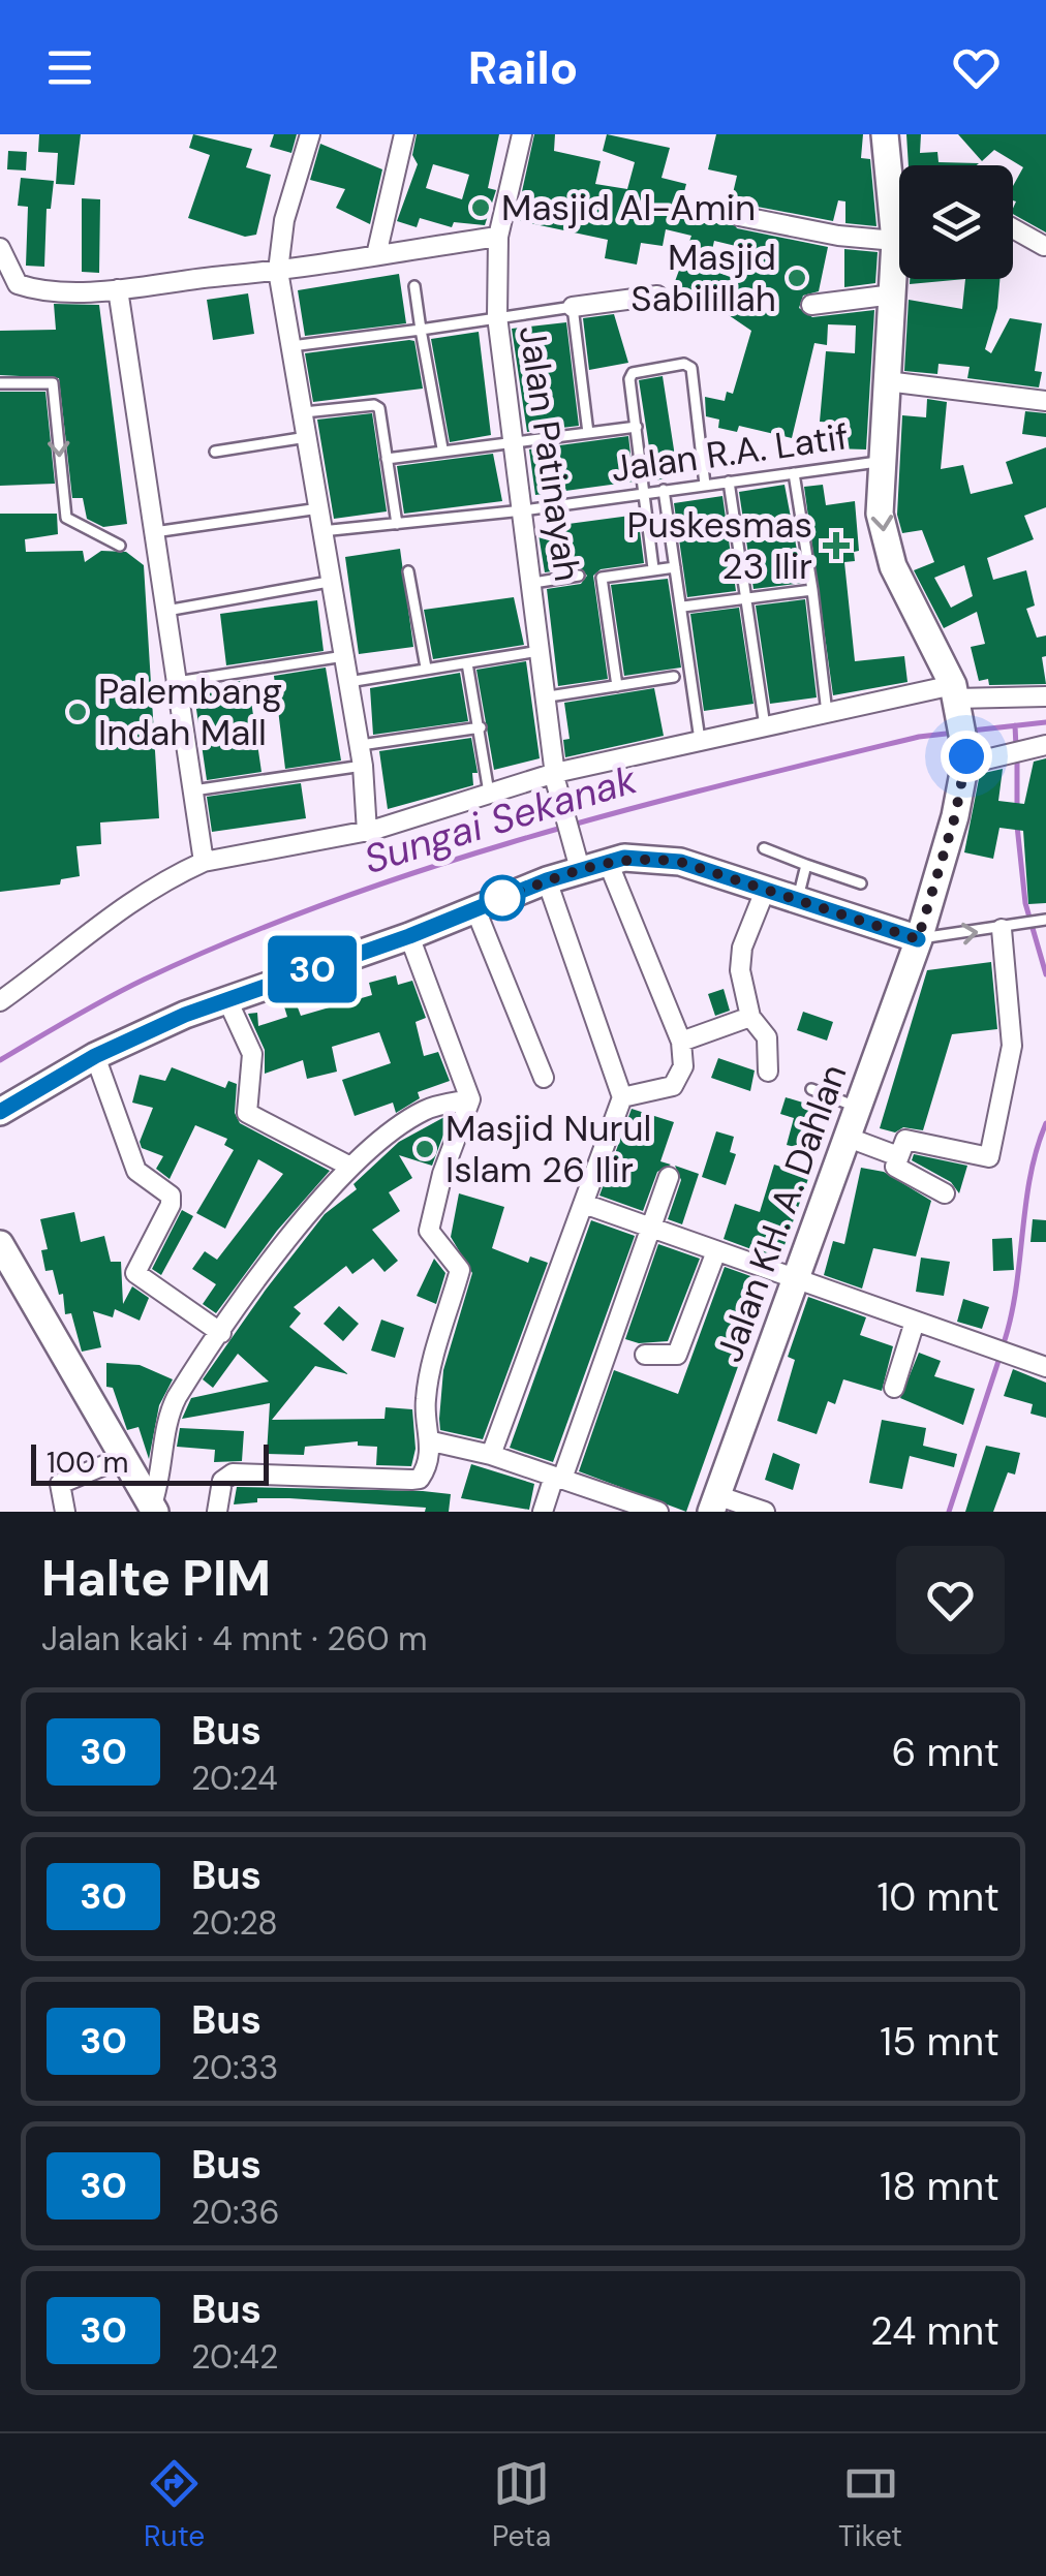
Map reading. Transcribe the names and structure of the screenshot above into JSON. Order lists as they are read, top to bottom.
{
  "streets": {
    "street": ["Jalan Patinayah", "Jalan KH. A. Dahlan"],
    "lane": ["Jalan R.A. Latif"]
  },
  "crossings": [
    ["Jalan R.A. Latif", "Jalan Patinayah"]
  ],
  "water": ["Sungai Sekanak"],
  "places": {
    "other": [
      "Masjid Al-Amin",
      "Masjid Sabilillah",
      "Palembang Indah Mall",
      "Masjid Nurul Islam 26 Ilir"
    ],
    "health": ["Puskesmas 23 Ilir"]
  },
  "lines": ["bus line 30"],
  "scale_bar": "100 m",
  "page": {
    "header": "Railo",
    "on_map": "30",
    "scale": "100 m",
    "heading": ["Halte PIM", "Jalan kaki · 4 mnt · 260 m"],
    "list": [
      {
        "mark": "30",
        "name": "Bus",
        "note": "20:24",
        "value": "6 mnt"
      },
      {
        "mark": "30",
        "name": "Bus",
        "note": "20:28",
        "value": "10 mnt"
      },
      {
        "mark": "30",
        "name": "Bus",
        "note": "20:33",
        "value": "15 mnt"
      },
      {
        "mark": "30",
        "name": "Bus",
        "note": "20:36",
        "value": "18 mnt"
      },
      {
        "mark": "30",
        "name": "Bus",
        "note": "20:42",
        "value": "24 mnt"
      }
    ],
    "tabs": ["Rute", "Peta", "Tiket"]
  }
}
